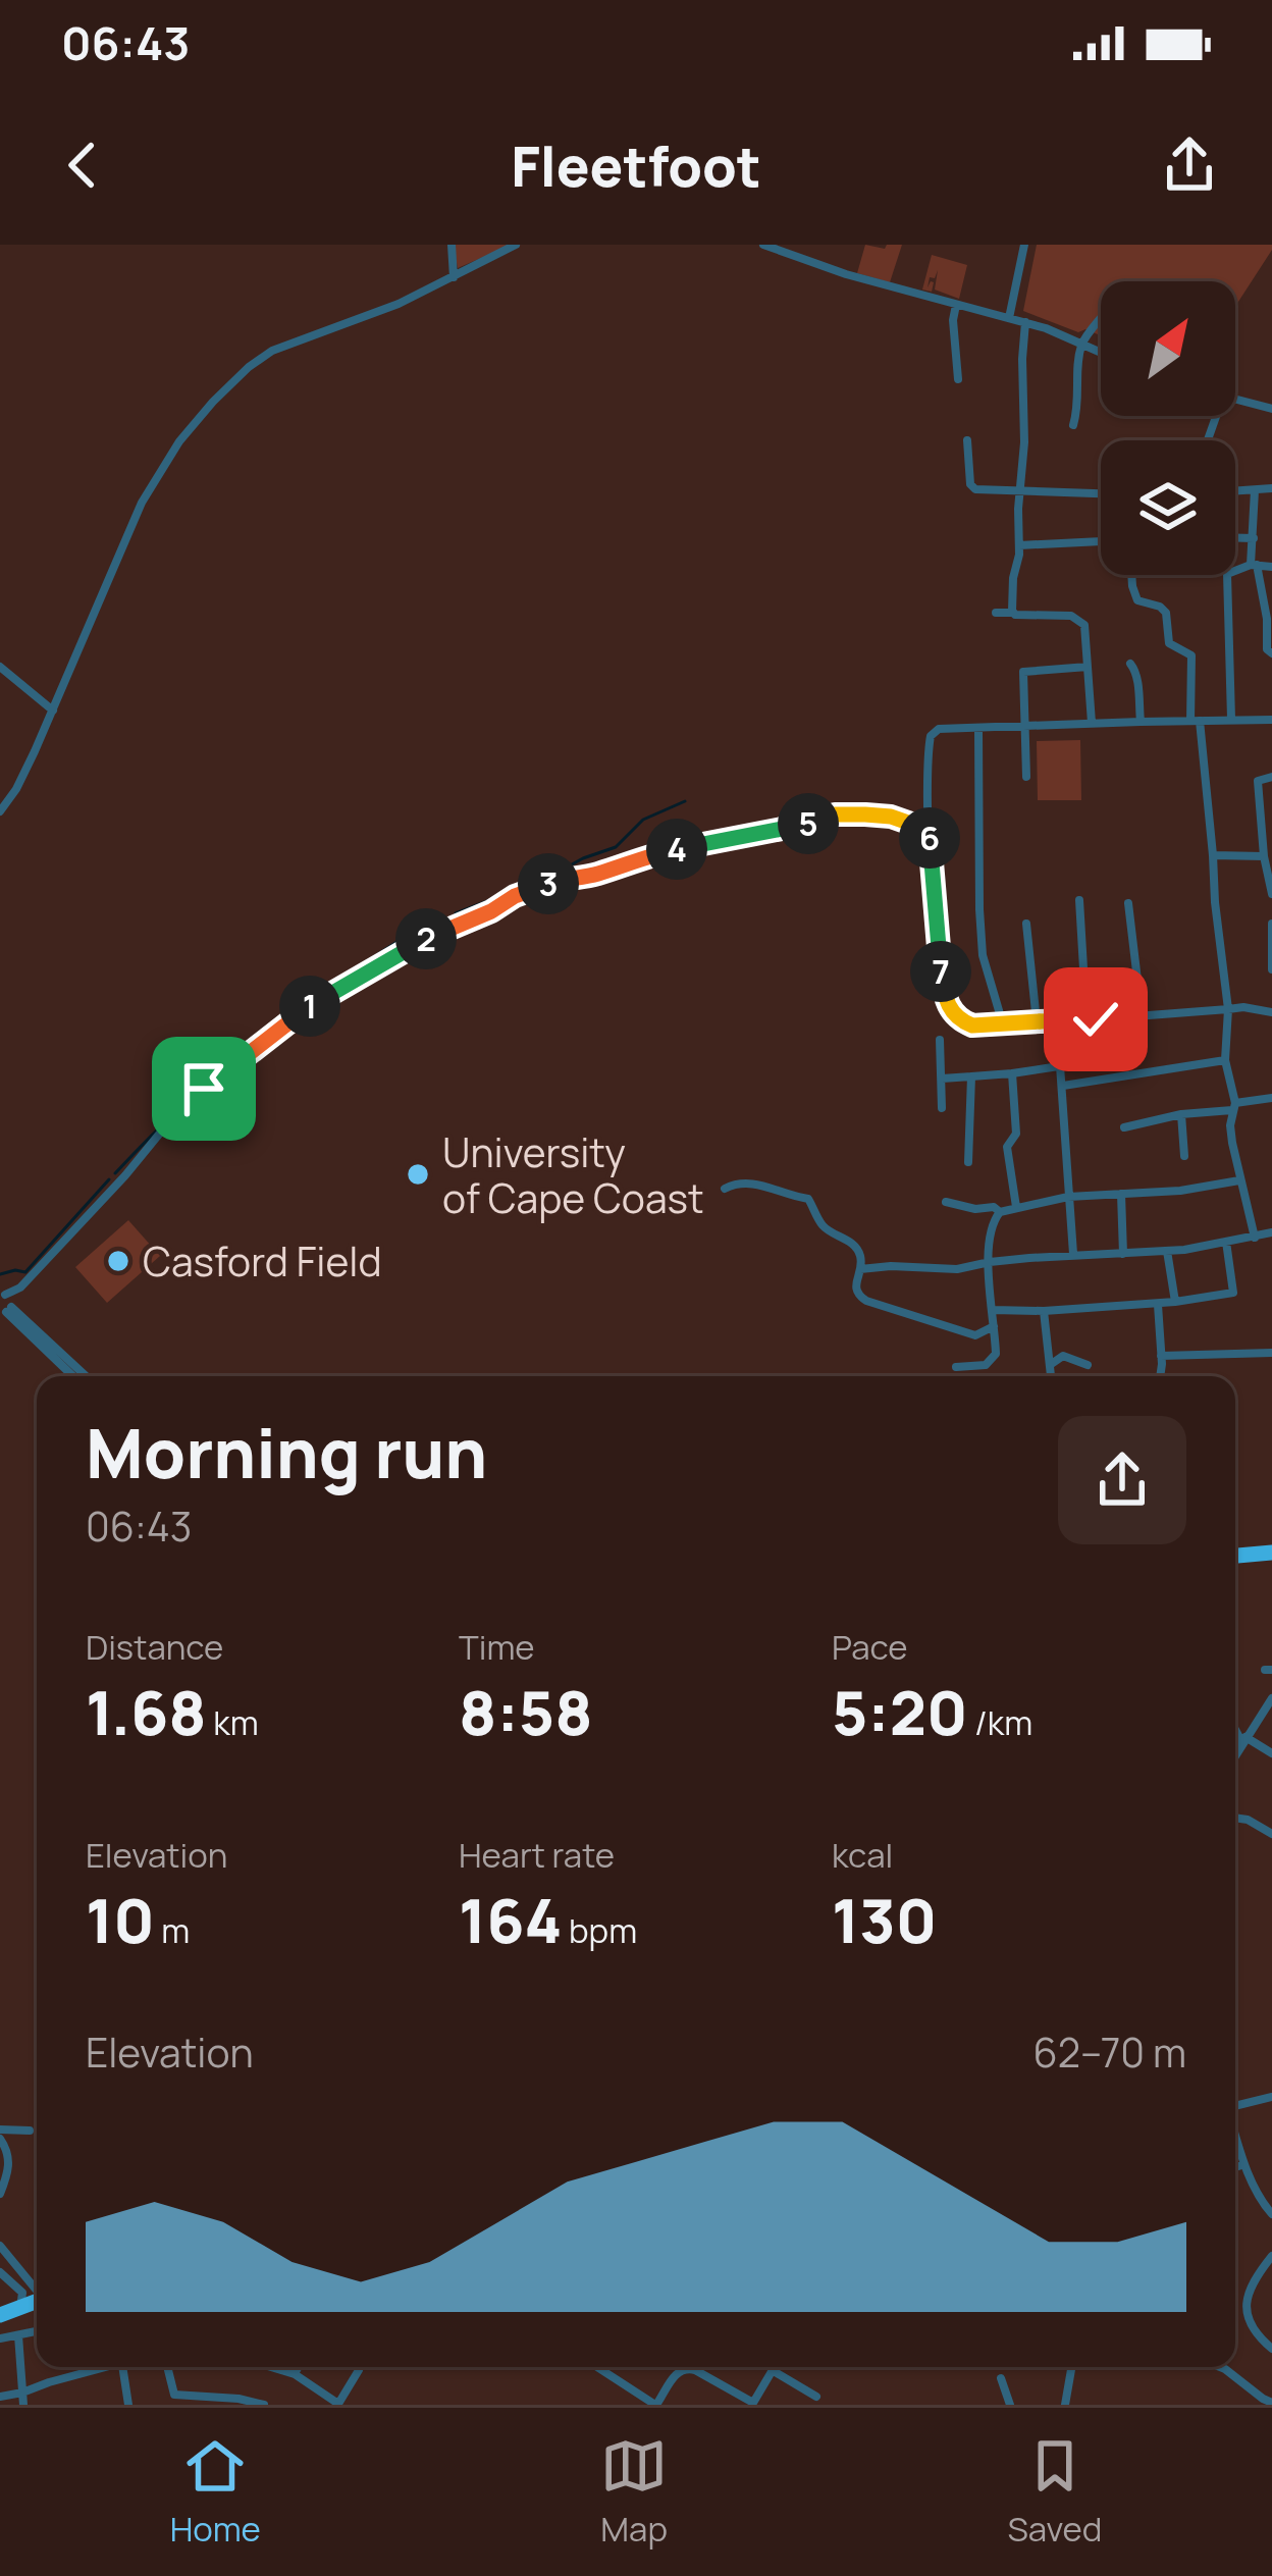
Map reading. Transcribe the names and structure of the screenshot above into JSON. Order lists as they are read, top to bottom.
{
  "places": ["University of Cape Coast", "Casford Field"],
  "north": "top right",
  "page": {
    "status": "06:43",
    "header": "Fleetfoot",
    "pins": [
      "5",
      "6",
      "4",
      "3",
      "2",
      "7",
      "1"
    ],
    "heading": ["Morning run", "06:43"],
    "stats": [
      ["Distance", "1.68 km"],
      ["Time", "8:58"],
      ["Pace", "5:20 /km"],
      ["Elevation", "10 m"],
      ["Heart rate", "164 bpm"],
      ["kcal", "130"]
    ],
    "chart": ["Elevation", "62–70 m"],
    "tabs": ["Home", "Map", "Saved"]
  }
}
